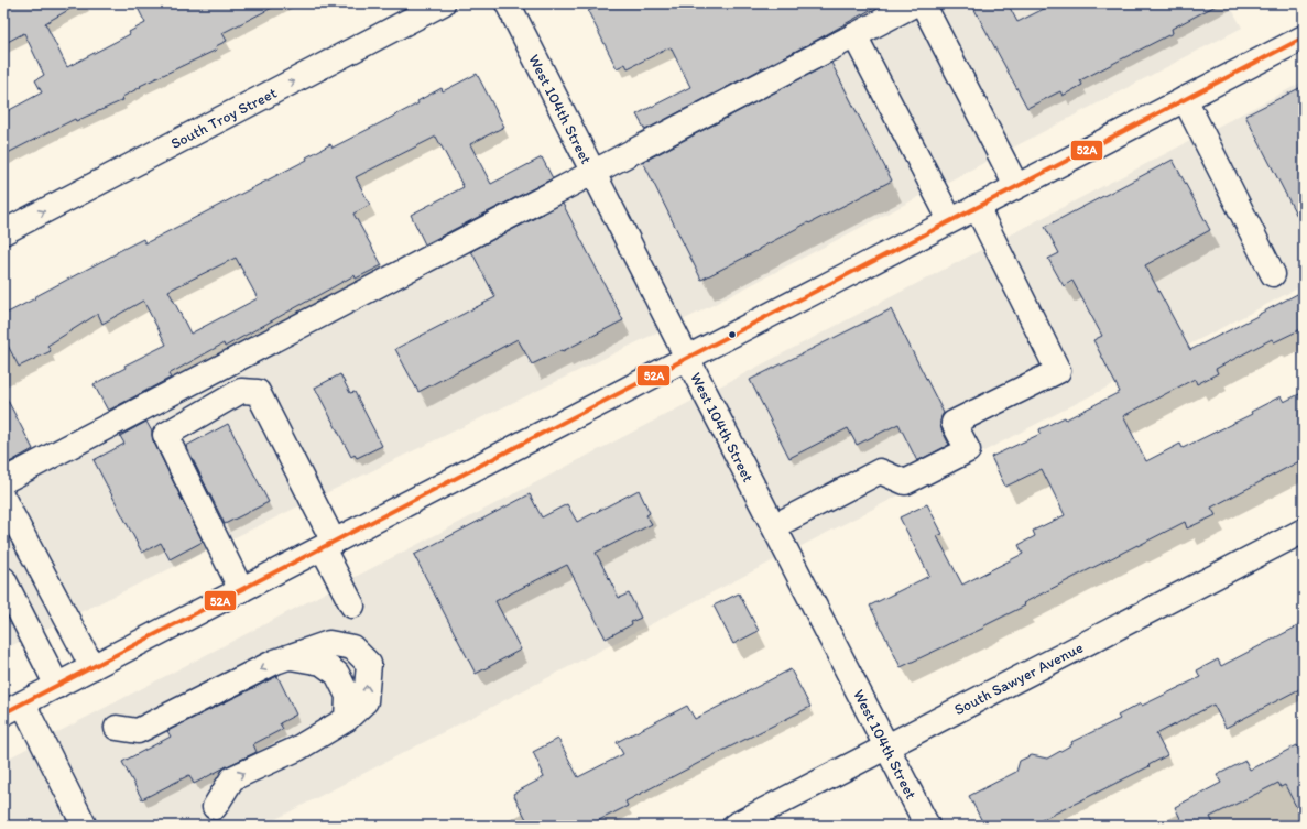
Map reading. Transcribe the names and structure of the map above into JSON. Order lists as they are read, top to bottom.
{
  "streets": {
    "street": ["West 104th Street", "South Troy Street", "South Sawyer Avenue"]
  },
  "crossings": [
    ["West 104th Street", "South Sawyer Avenue"]
  ],
  "one_way": ["South Troy Street"],
  "lines": ["transit line 52A"]
}
